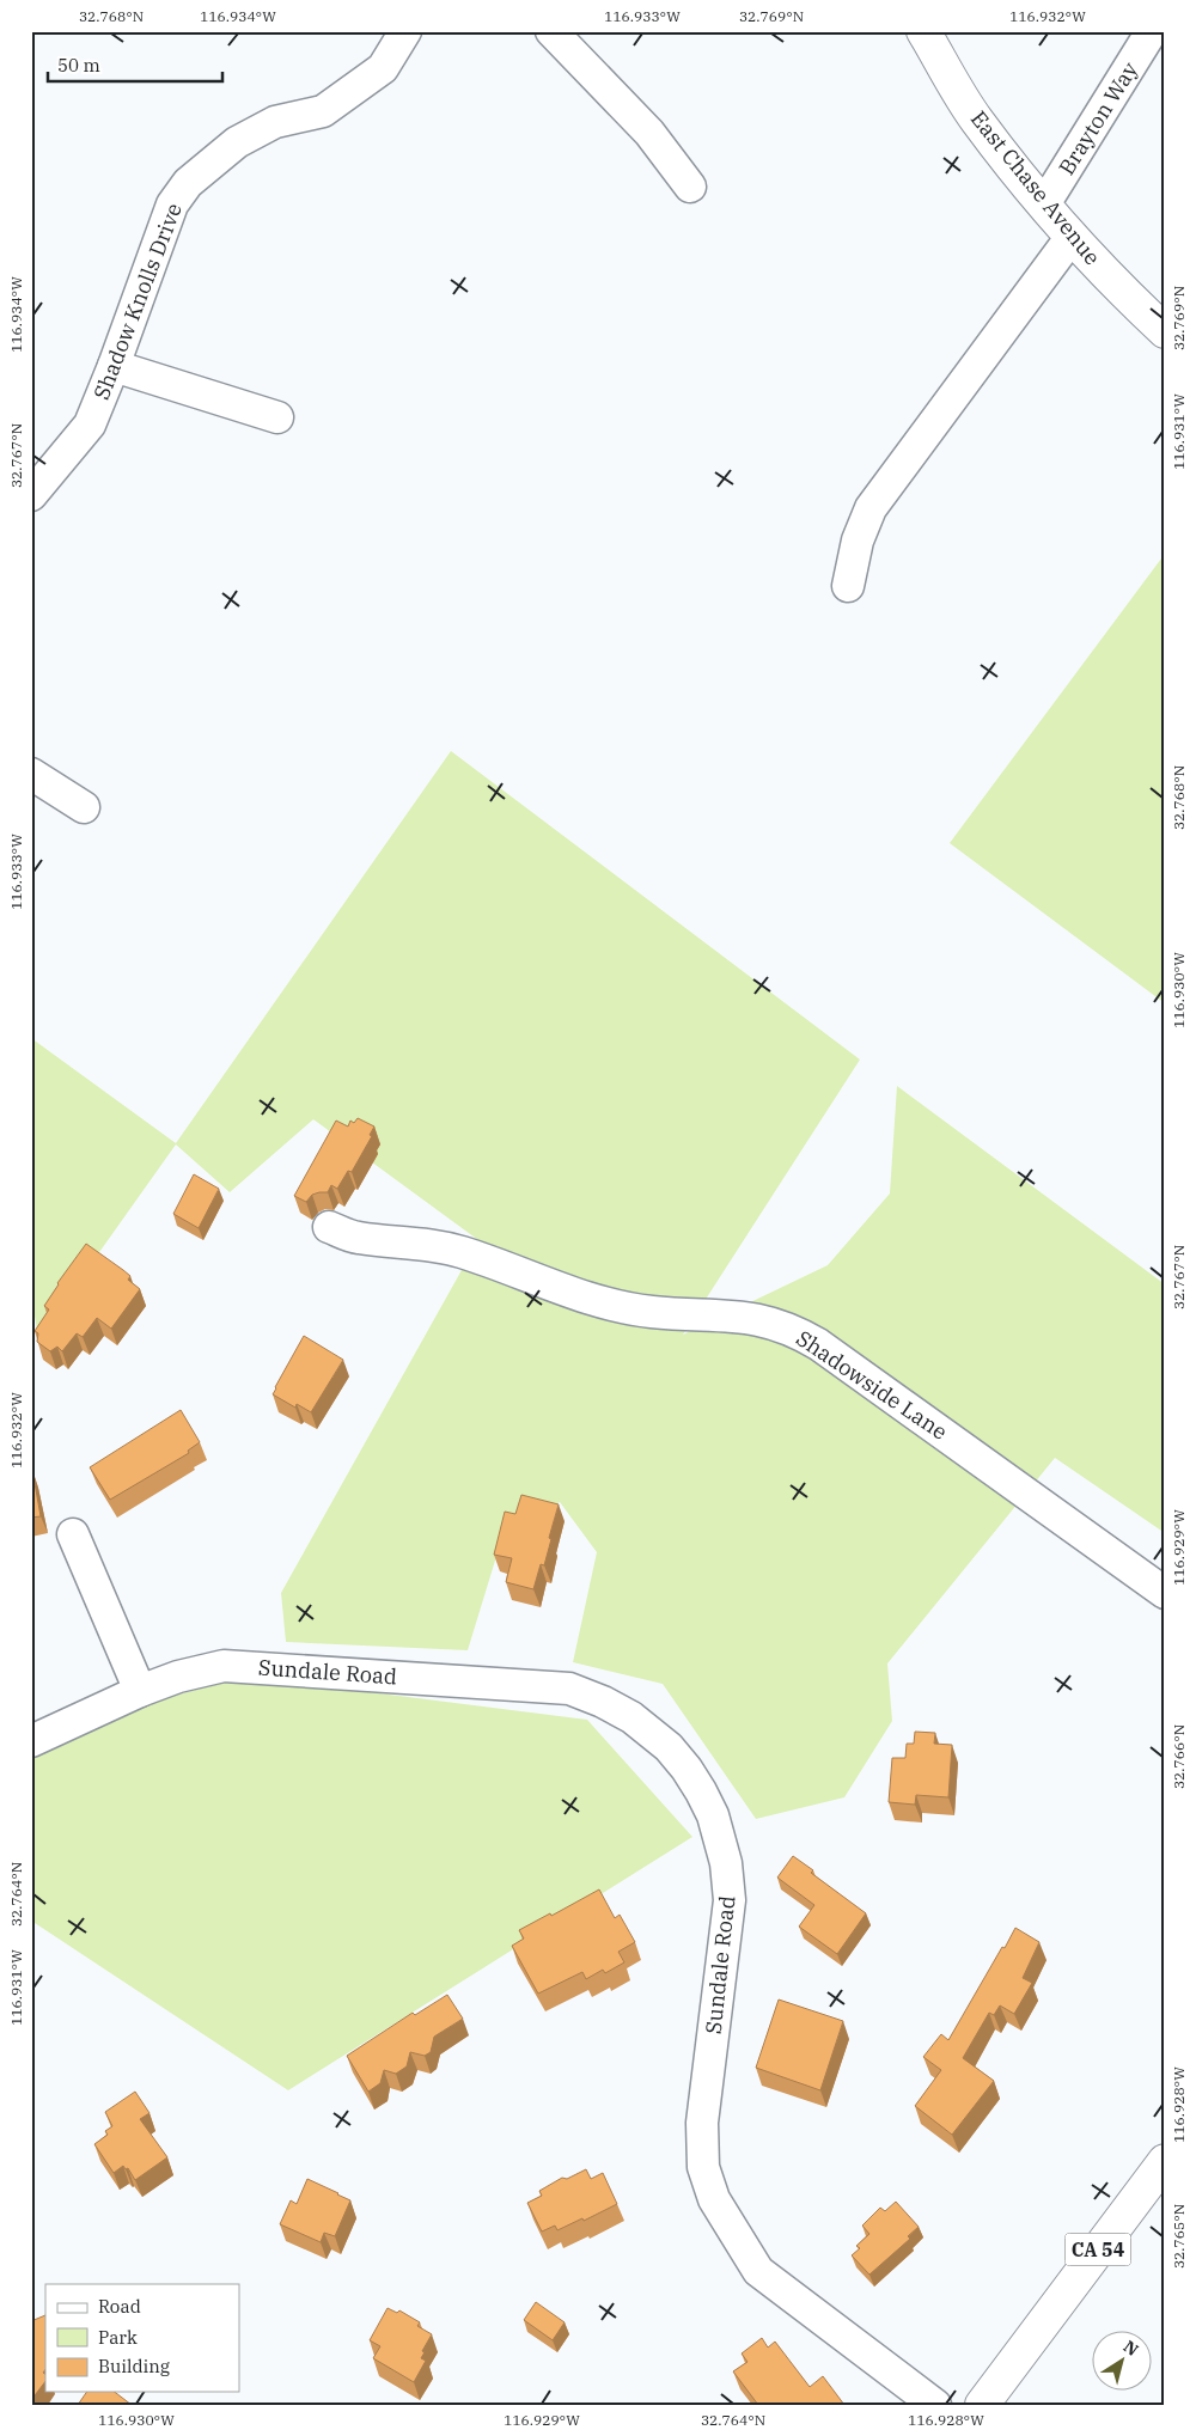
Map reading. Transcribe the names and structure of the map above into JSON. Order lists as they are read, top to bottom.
{
  "streets": {
    "main road": ["East Chase Avenue", "CA 54"],
    "street": [
      "Brayton Way",
      "Shadow Knolls Drive",
      "Shadowside Lane",
      "Sundale Road"
    ]
  },
  "crossings": [
    ["Brayton Way", "East Chase Avenue"]
  ],
  "legend": ["Road", "Park", "Building"],
  "scale_bar": "50 m",
  "north": "top right",
  "coordinates": [
    "32.768°N",
    "116.934°W",
    "116.933°W",
    "32.769°N",
    "116.932°W",
    "116.931°W",
    "32.767°N",
    "116.930°W",
    "116.929°W",
    "32.766°N",
    "32.764°N",
    "116.928°W",
    "32.765°N"
  ]
}
